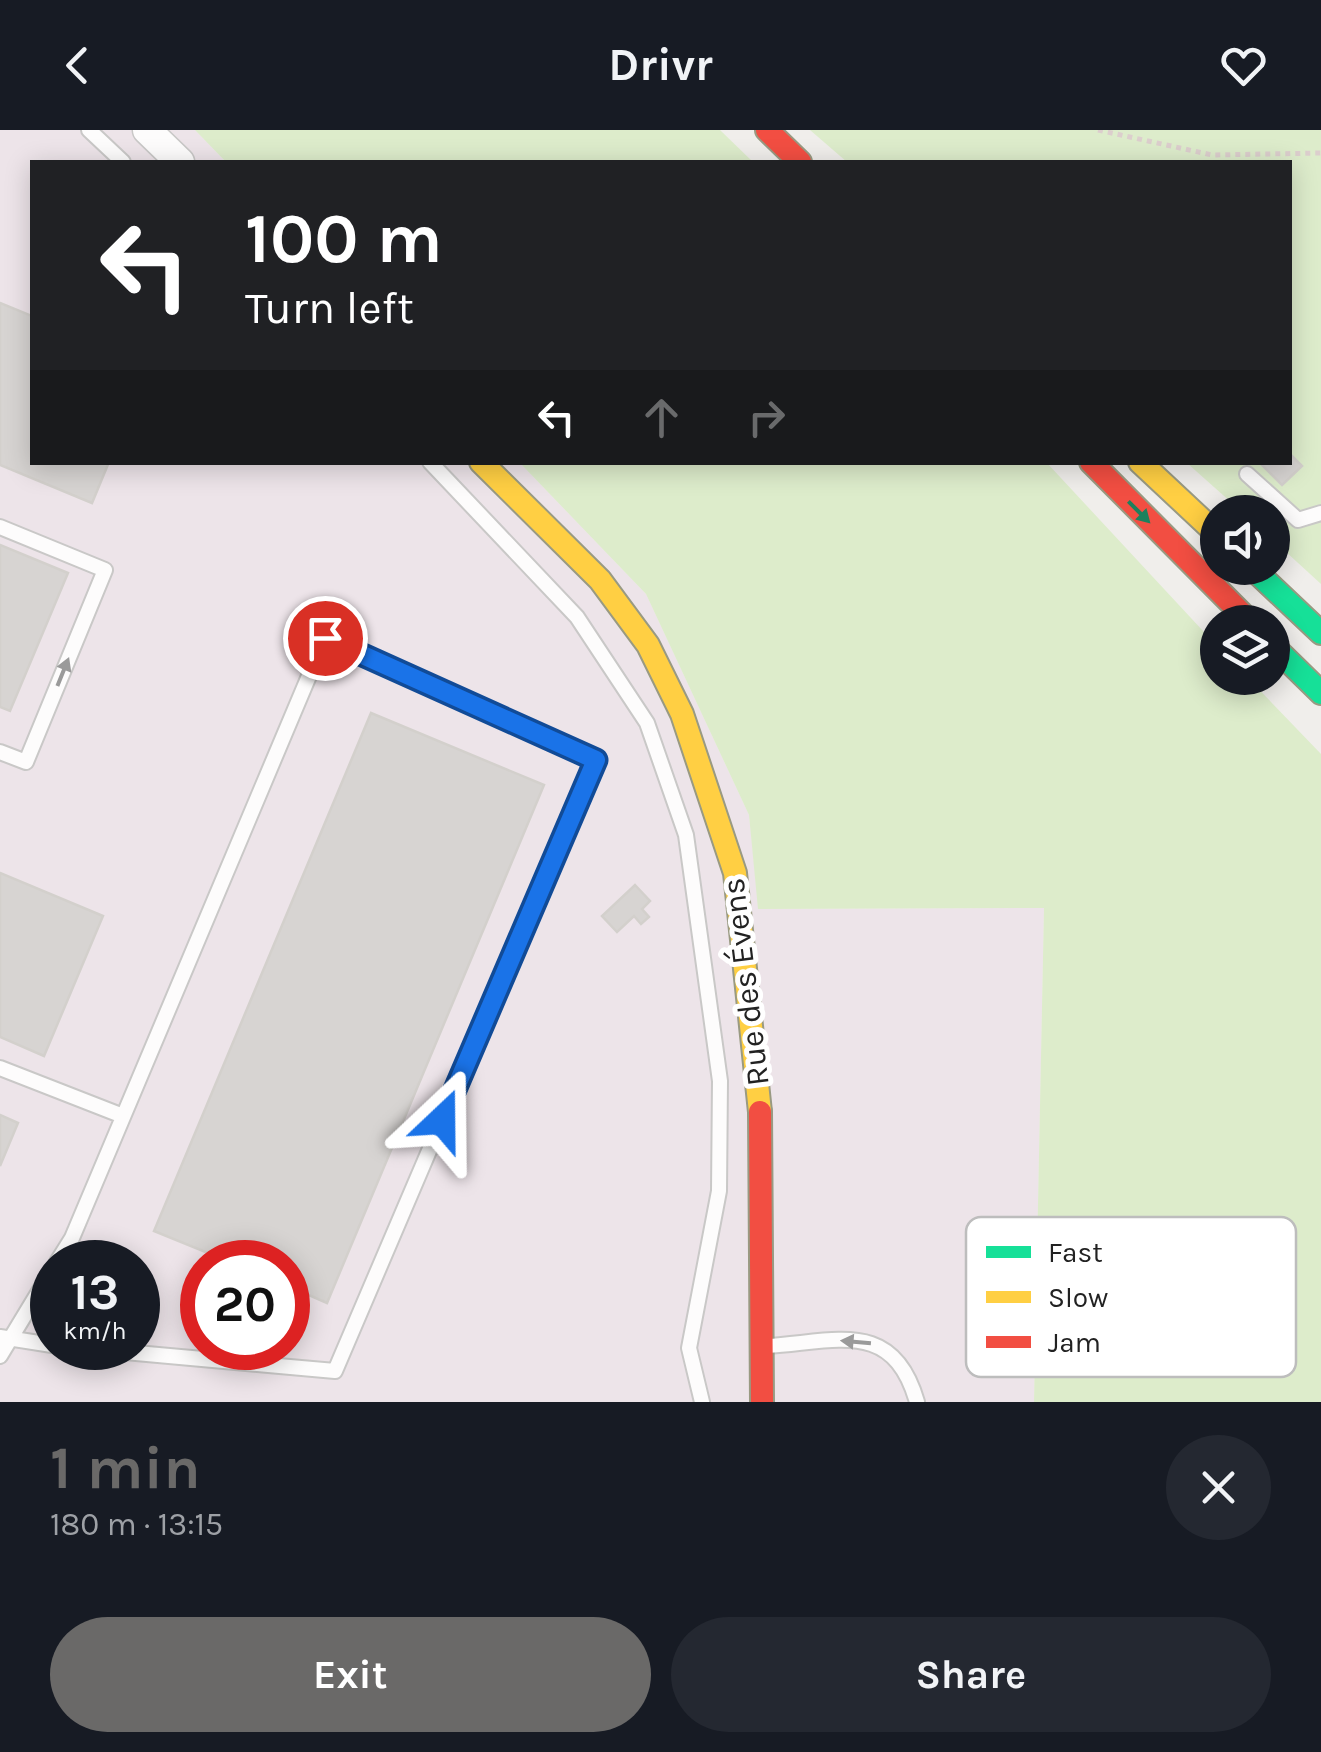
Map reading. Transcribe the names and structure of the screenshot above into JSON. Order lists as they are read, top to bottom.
{
  "streets": {
    "street": ["Rue des Évens"]
  },
  "legend": ["Fast", "Slow", "Jam"],
  "page": {
    "header": "Drivr",
    "turn": ["100 m", "Turn left"],
    "speed": "13 km/h",
    "limit": "20",
    "heading": ["1 min", "180 m · 13:15"],
    "buttons": ["Exit", "Share"]
  }
}
